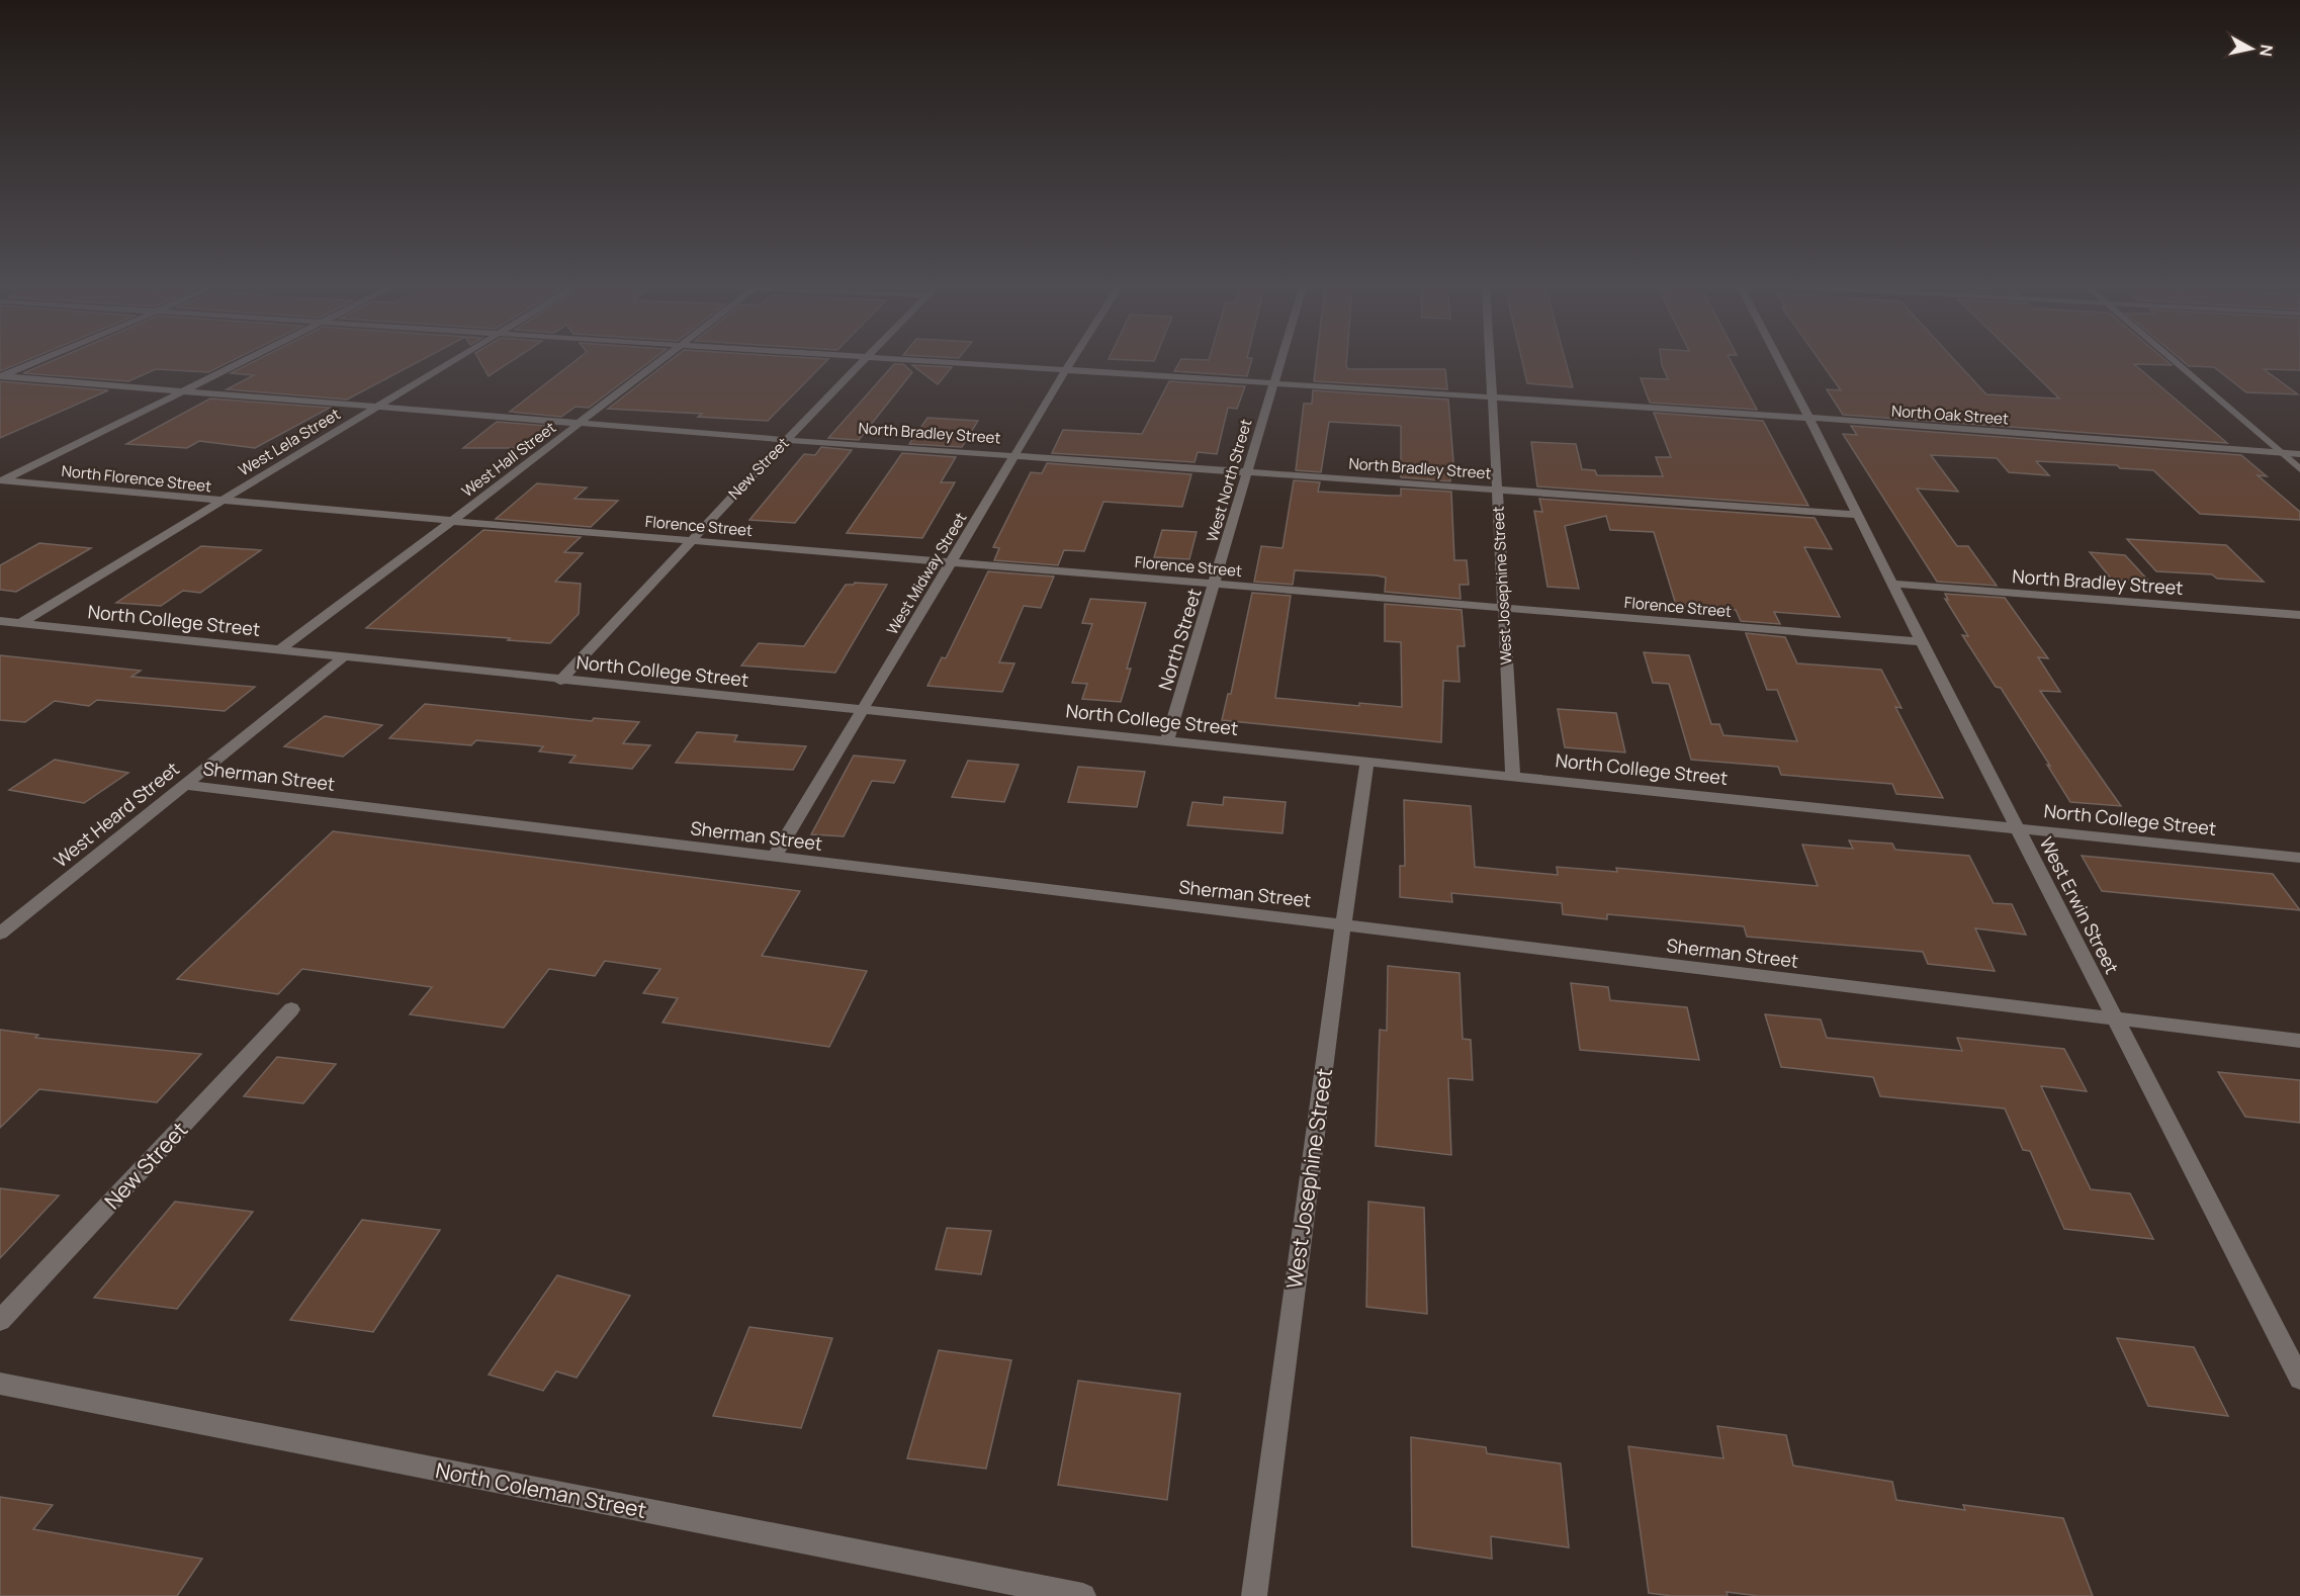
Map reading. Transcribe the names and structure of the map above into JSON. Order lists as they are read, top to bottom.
{
  "streets": {
    "street": [
      "North Oak Street",
      "North Bradley Street",
      "West Lela Street",
      "West Hall Street",
      "New Street",
      "North Florence Street",
      "West North Street",
      "Florence Street",
      "West Midway Street",
      "West Josephine Street",
      "North College Street",
      "North Street",
      "Sherman Street",
      "West Heard Street",
      "West Erwin Street",
      "North Coleman Street"
    ]
  },
  "crossings": [
    ["North Oak Street", "West North Street"],
    ["North Oak Street", "West Midway Street"],
    ["North Oak Street", "West Josephine Street"],
    ["North Oak Street", "West Erwin Street"],
    ["North Bradley Street", "West Lela Street"],
    ["North Bradley Street", "West Hall Street"],
    ["North Bradley Street", "New Street"],
    ["North Bradley Street", "West North Street"],
    ["North Bradley Street", "West Midway Street"],
    ["North Bradley Street", "West Josephine Street"],
    ["North Bradley Street", "West Erwin Street"],
    ["West Lela Street", "North Florence Street"],
    ["West Lela Street", "North College Street"],
    ["West Hall Street", "North Florence Street"],
    ["West Hall Street", "Florence Street"],
    ["West Hall Street", "North College Street"],
    ["New Street", "Florence Street"],
    ["New Street", "North College Street"],
    ["North Florence Street", "Florence Street"],
    ["West North Street", "Florence Street"],
    ["West North Street", "North Street"],
    ["Florence Street", "West Midway Street"],
    ["Florence Street", "West Josephine Street"],
    ["Florence Street", "North Street"],
    ["Florence Street", "West Erwin Street"],
    ["West Midway Street", "North College Street"],
    ["West Midway Street", "Sherman Street"],
    ["West Josephine Street", "North College Street"],
    ["West Josephine Street", "Sherman Street"],
    ["North College Street", "North Street"],
    ["North College Street", "West Heard Street"],
    ["North College Street", "West Erwin Street"],
    ["Sherman Street", "West Heard Street"],
    ["Sherman Street", "West Erwin Street"]
  ],
  "north": "right"
}
